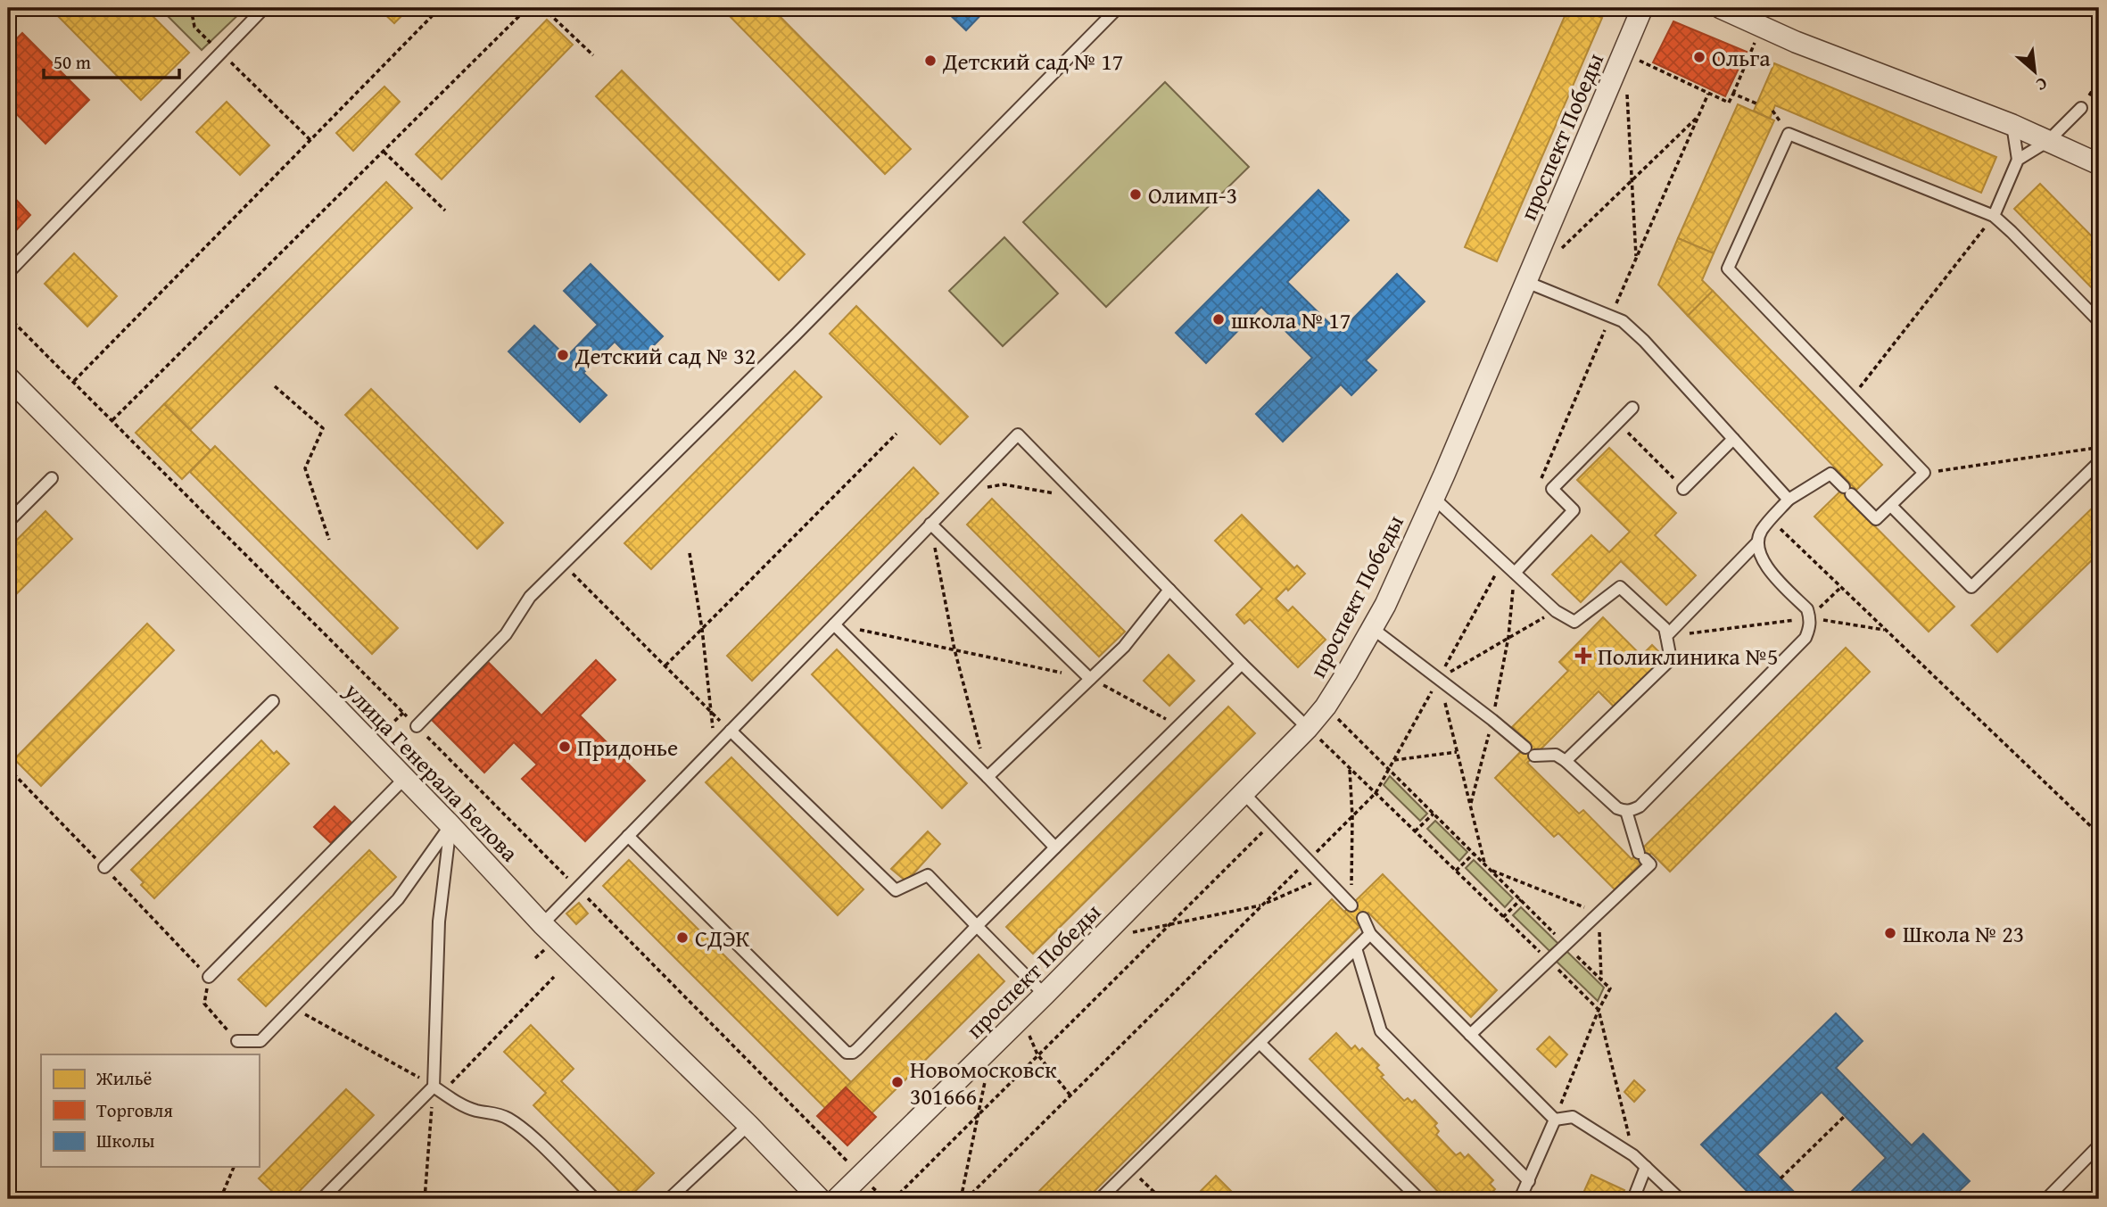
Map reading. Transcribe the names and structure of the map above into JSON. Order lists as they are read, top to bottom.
{
  "streets": {
    "street": ["проспект Победы", "улица Генерала Белова"]
  },
  "places": {
    "other": [
      "Ольга",
      "Детский сад № 17",
      "Олимп-3",
      "школа № 17",
      "Детский сад № 32",
      "Придонье",
      "Школа № 23",
      "СДЭК",
      "Новомосковск 301666"
    ],
    "health": ["Поликлиника №5"]
  },
  "legend": ["Жильё", "Торговля", "Школы"],
  "scale_bar": "50 m",
  "north": "bottom right"
}
